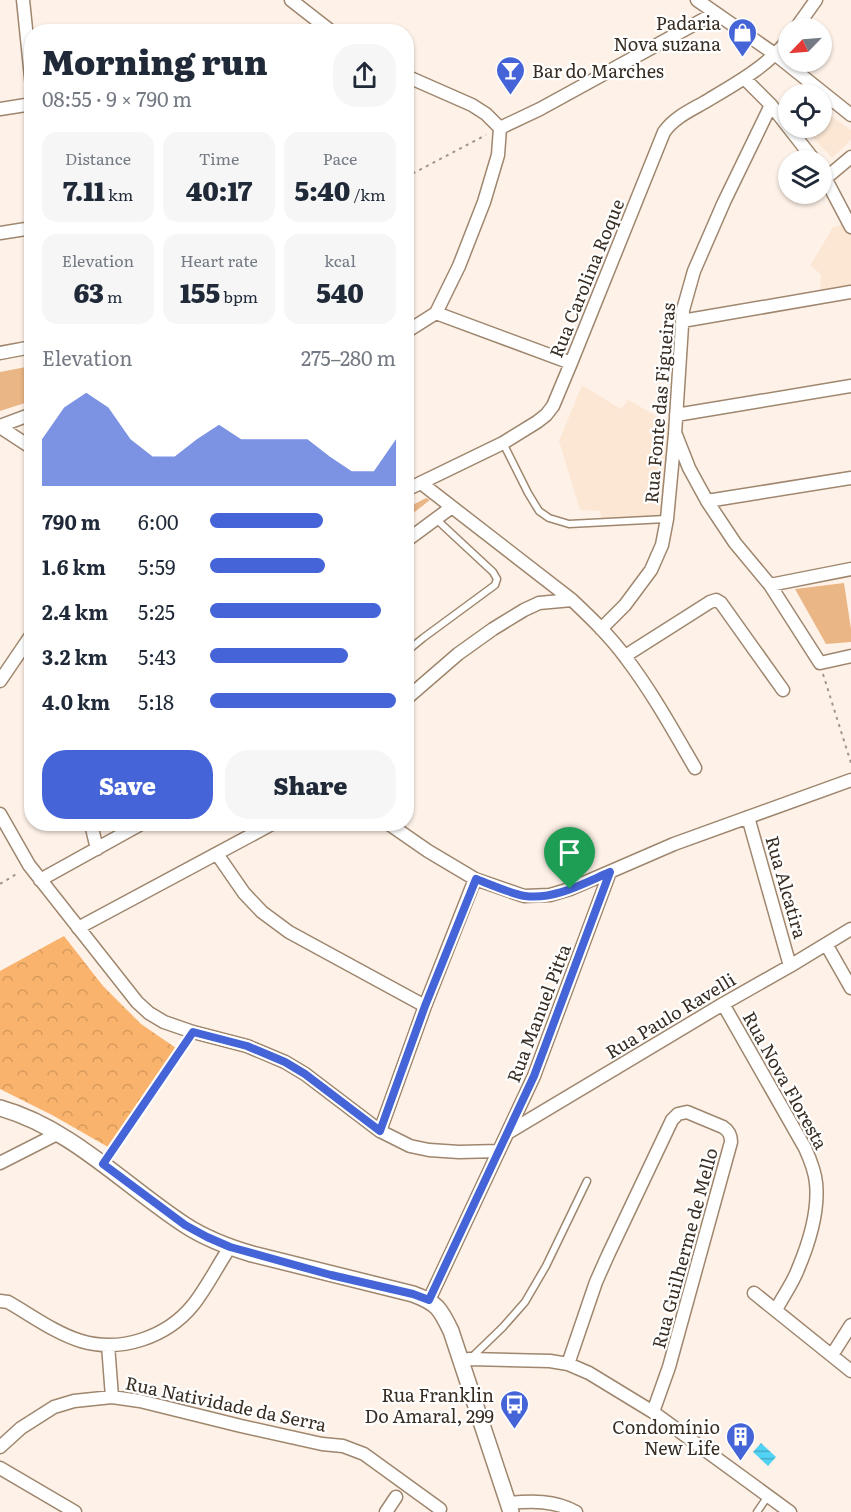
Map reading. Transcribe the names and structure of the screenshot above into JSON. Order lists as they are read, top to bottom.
{
  "streets": {
    "street": [
      "Rua Carolina Roque",
      "Rua Fonte das Figueiras",
      "Rua Alcatira",
      "Rua Manuel Pitta",
      "Rua Paulo Ravelli",
      "Rua Nova Floresta",
      "Rua Guilherme de Mello",
      "Rua Natividade da Serra"
    ]
  },
  "crossings": [
    ["Rua Alcatira", "Rua Paulo Ravelli"],
    ["Rua Manuel Pitta", "Rua Paulo Ravelli"],
    ["Rua Paulo Ravelli", "Rua Nova Floresta"]
  ],
  "places": {
    "shop": ["Padaria Nova suzana"],
    "bar": ["Bar do Marches"],
    "bus stop": ["Rua Franklin Do Amaral, 299"],
    "building": ["Condomínio New Life"]
  },
  "north": "bottom left",
  "page": {
    "heading": ["Morning run", "08:55 · 9 × 790 m"],
    "stats": [
      ["Distance", "7.11 km"],
      ["Time", "40:17"],
      ["Pace", "5:40 /km"],
      ["Elevation", "63 m"],
      ["Heart rate", "155 bpm"],
      ["kcal", "540"]
    ],
    "chart": ["Elevation", "275–280 m"],
    "list": [
      {
        "name": "790 m",
        "note": "6:00"
      },
      {
        "name": "1.6 km",
        "note": "5:59"
      },
      {
        "name": "2.4 km",
        "note": "5:25"
      },
      {
        "name": "3.2 km",
        "note": "5:43"
      },
      {
        "name": "4.0 km",
        "note": "5:18"
      }
    ],
    "buttons": ["Save", "Share"]
  }
}
